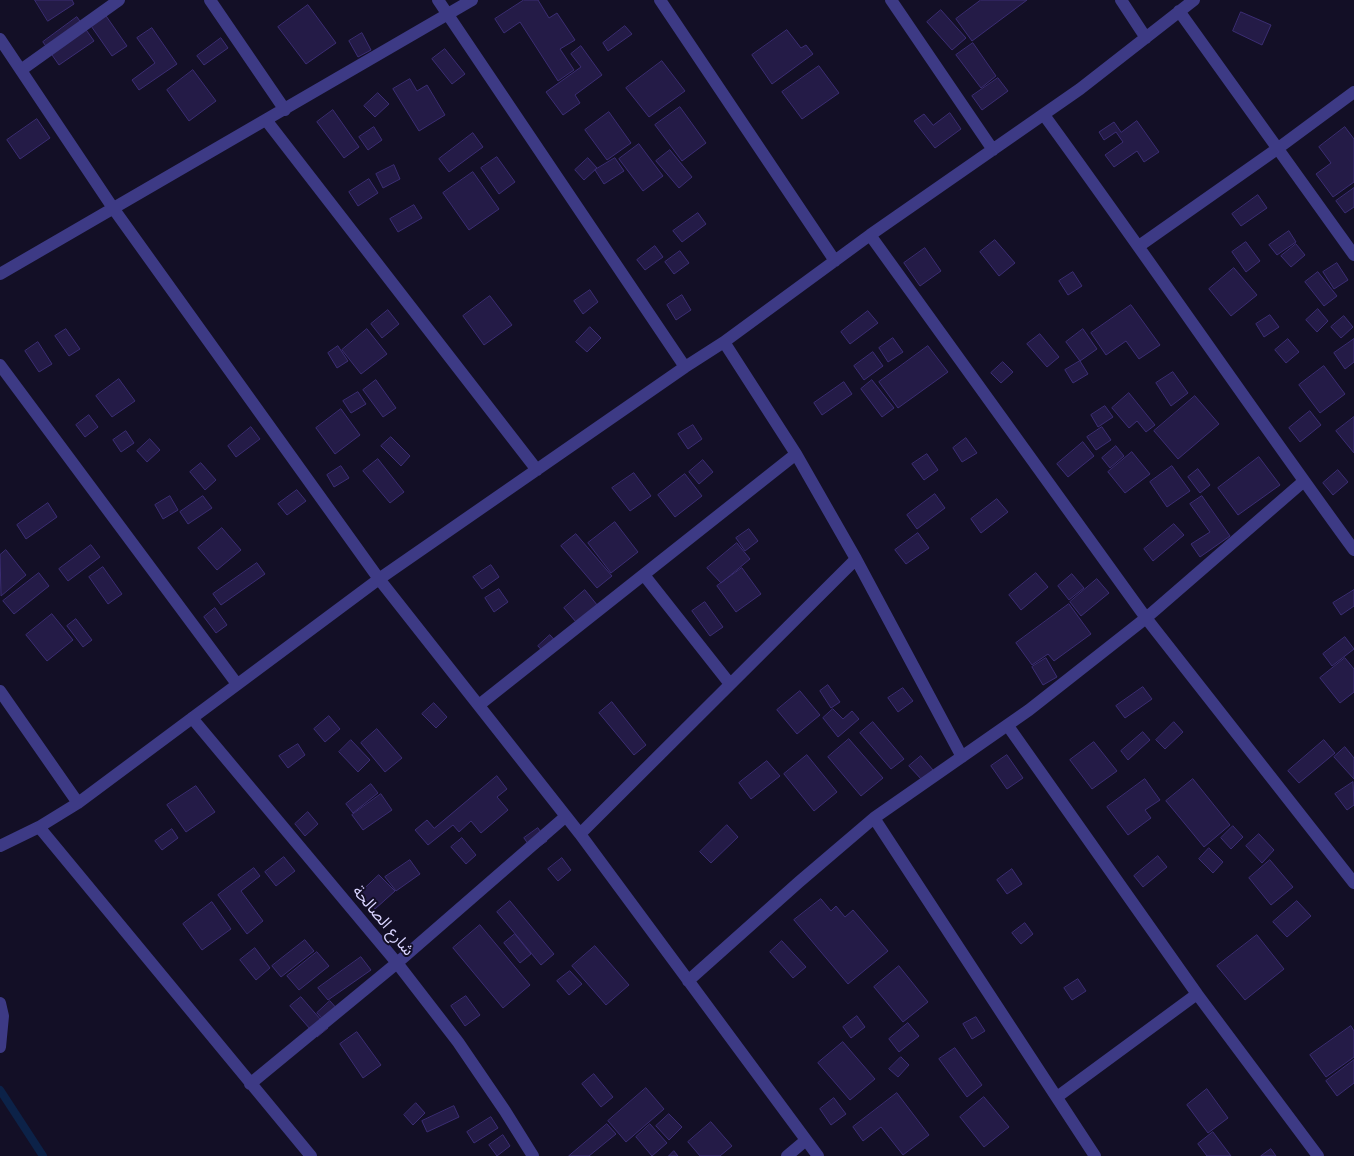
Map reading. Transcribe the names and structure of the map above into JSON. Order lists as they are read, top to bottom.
{
  "streets": {
    "street": ["شارع الصالحة"]
  }
}
